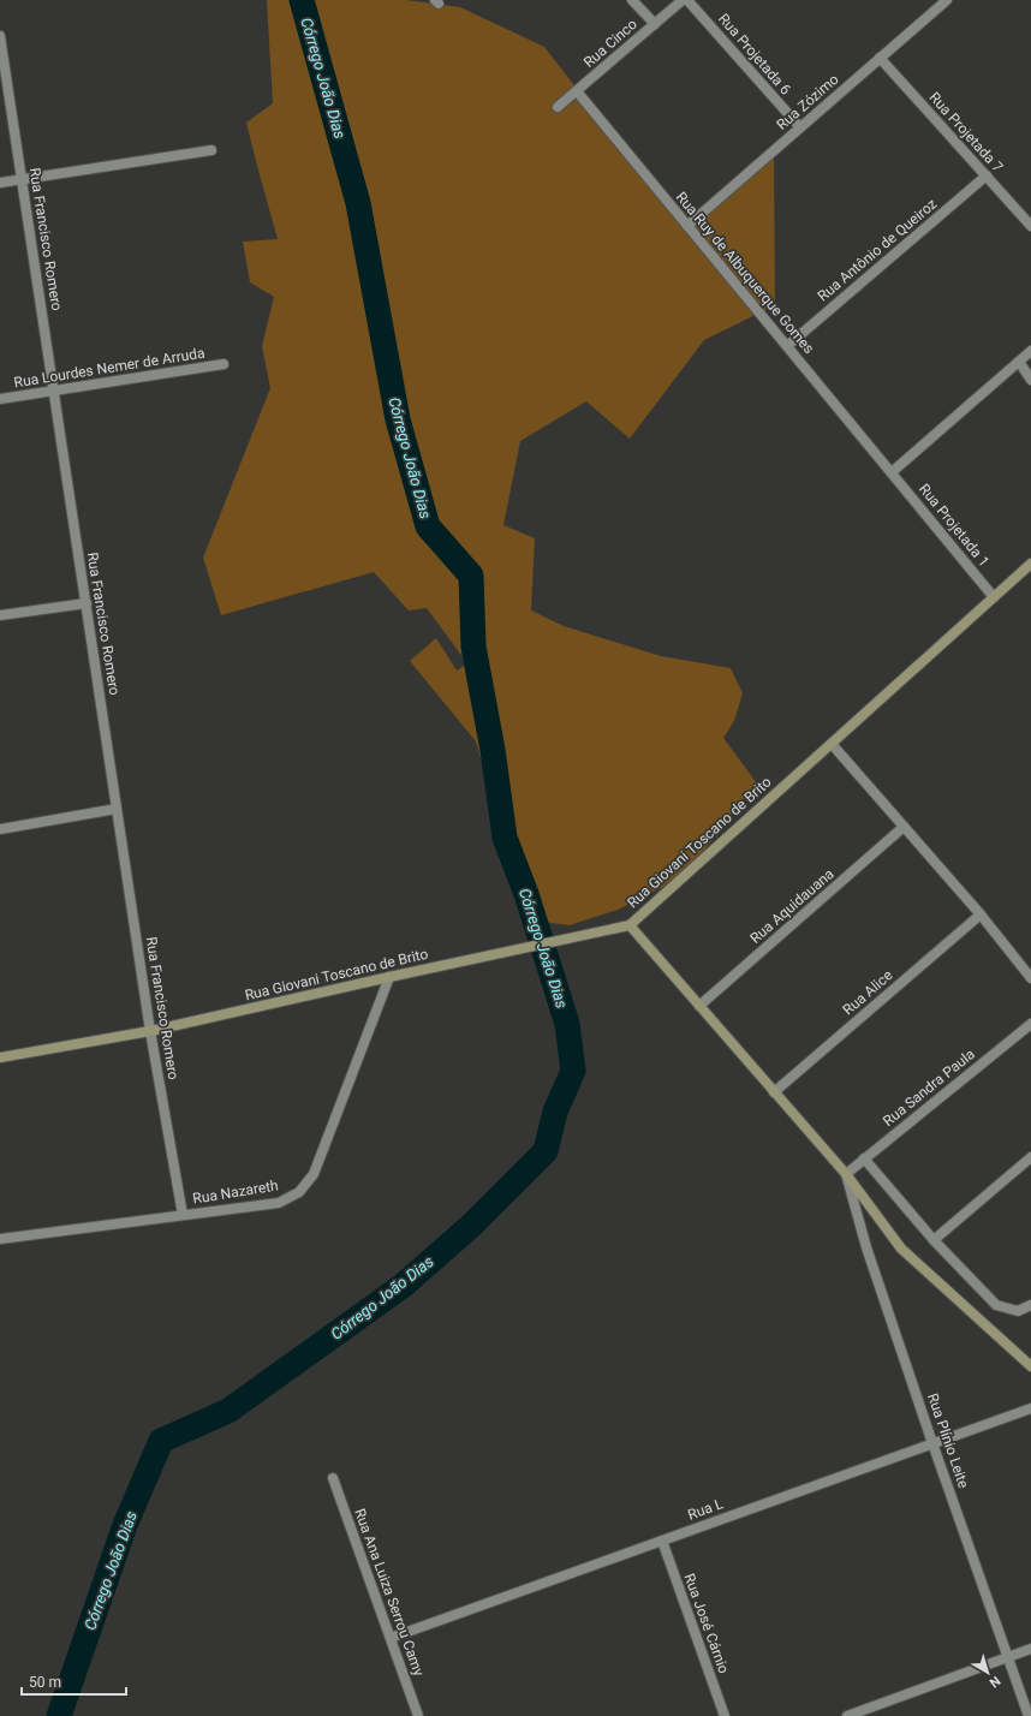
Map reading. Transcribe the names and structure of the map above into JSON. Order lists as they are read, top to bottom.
{
  "streets": {
    "main road": ["Rua Giovani Toscano de Brito"],
    "street": [
      "Rua Cinco",
      "Rua Projetada 6",
      "Rua Zózimo",
      "Rua Projetada 7",
      "Rua Francisco Romero",
      "Rua Antônio de Queiroz",
      "Rua Ruy de Albuquerque Gomes",
      "Rua Lourdes Nemer de Arruda",
      "Rua Projetada 1",
      "Rua Aquidauana",
      "Rua Alice",
      "Rua Sandra Paula",
      "Rua Nazareth",
      "Rua Plínio Leite",
      "Rua L",
      "Rua Ana Luiza Serrou Camy",
      "Rua José Cárnio"
    ]
  },
  "crossings": [
    ["Rua Cinco", "Rua Ruy de Albuquerque Gomes"],
    ["Rua Projetada 6", "Rua Zózimo"],
    ["Rua Zózimo", "Rua Projetada 7"],
    ["Rua Zózimo", "Rua Ruy de Albuquerque Gomes"],
    ["Rua Projetada 7", "Rua Antônio de Queiroz"],
    ["Rua Francisco Romero", "Rua Lourdes Nemer de Arruda"],
    ["Rua Francisco Romero", "Rua Giovani Toscano de Brito"],
    ["Rua Francisco Romero", "Rua Nazareth"],
    ["Rua Antônio de Queiroz", "Rua Ruy de Albuquerque Gomes"],
    ["Rua Ruy de Albuquerque Gomes", "Rua Projetada 1"],
    ["Rua Projetada 1", "Rua Giovani Toscano de Brito"],
    ["Rua Giovani Toscano de Brito", "Rua Nazareth"],
    ["Rua Sandra Paula", "Rua Plínio Leite"],
    ["Rua Plínio Leite", "Rua L"],
    ["Rua L", "Rua Ana Luiza Serrou Camy"],
    ["Rua L", "Rua José Cárnio"]
  ],
  "water": ["Córrego João Dias"],
  "scale_bar": "50 m",
  "north": "bottom right"
}
